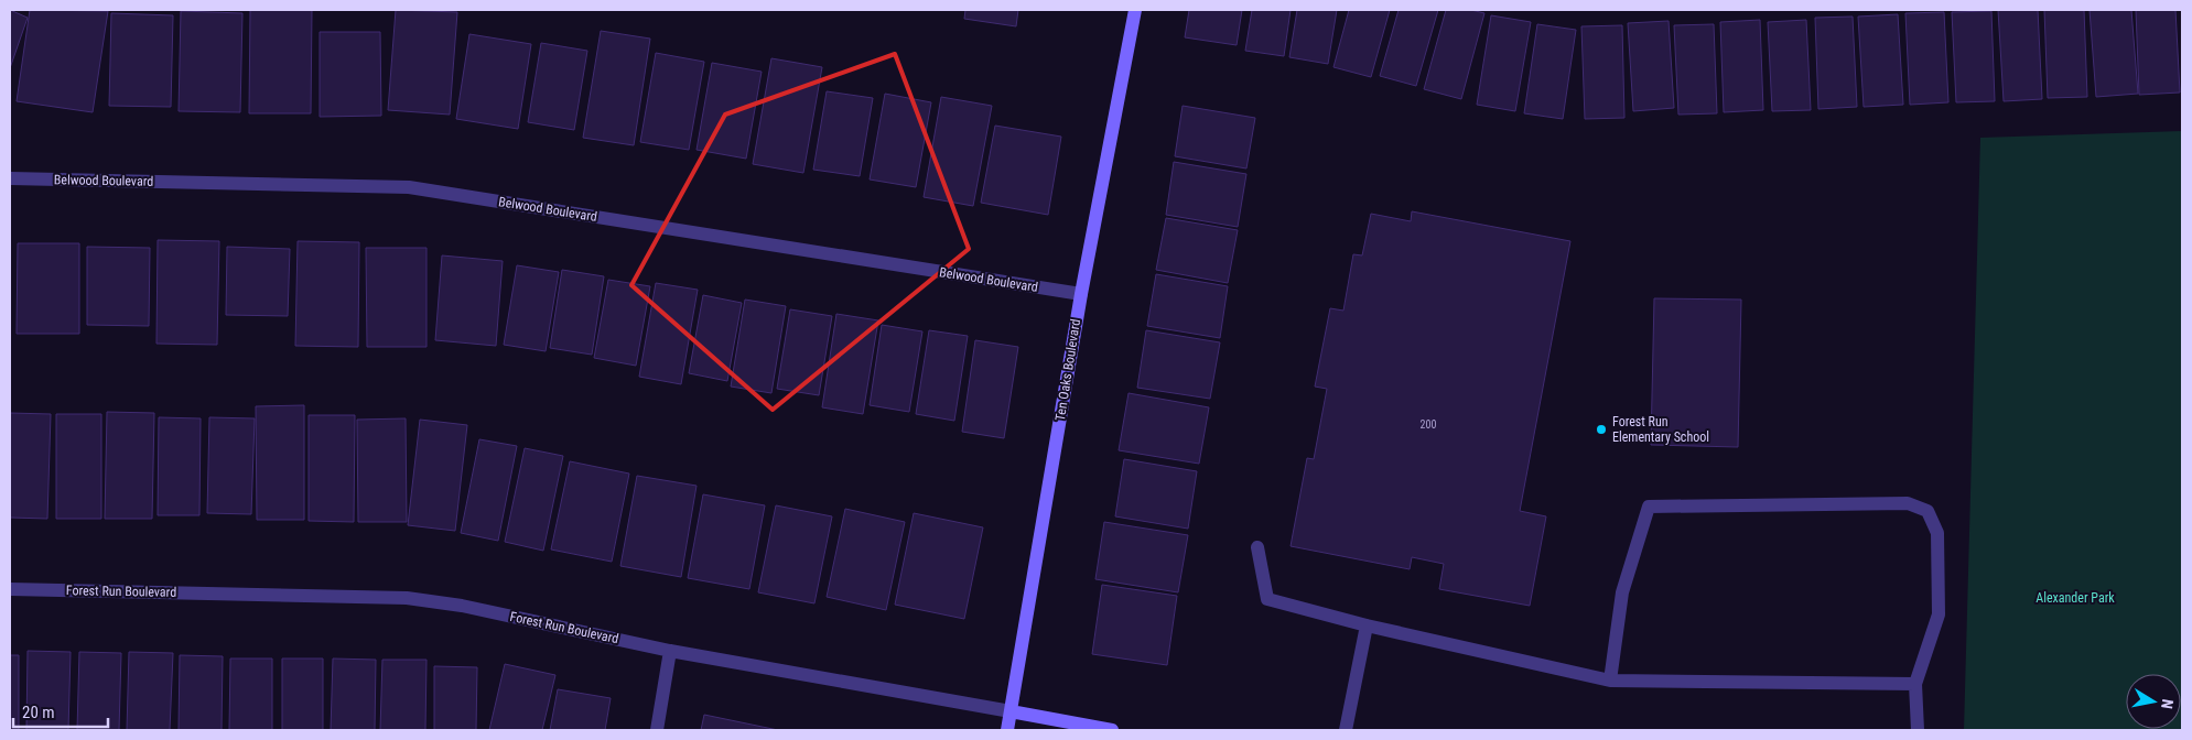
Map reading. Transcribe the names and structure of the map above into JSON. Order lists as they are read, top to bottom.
{
  "streets": {
    "street": ["Belwood Boulevard", "Ten Oaks Boulevard", "Forest Run Boulevard"]
  },
  "crossings": [
    ["Belwood Boulevard", "Ten Oaks Boulevard"],
    ["Ten Oaks Boulevard", "Forest Run Boulevard"]
  ],
  "parks": ["Alexander Park"],
  "places": ["Forest Run Elementary School"],
  "house_numbers": ["200"],
  "scale_bar": "20 m",
  "north": "right"
}
